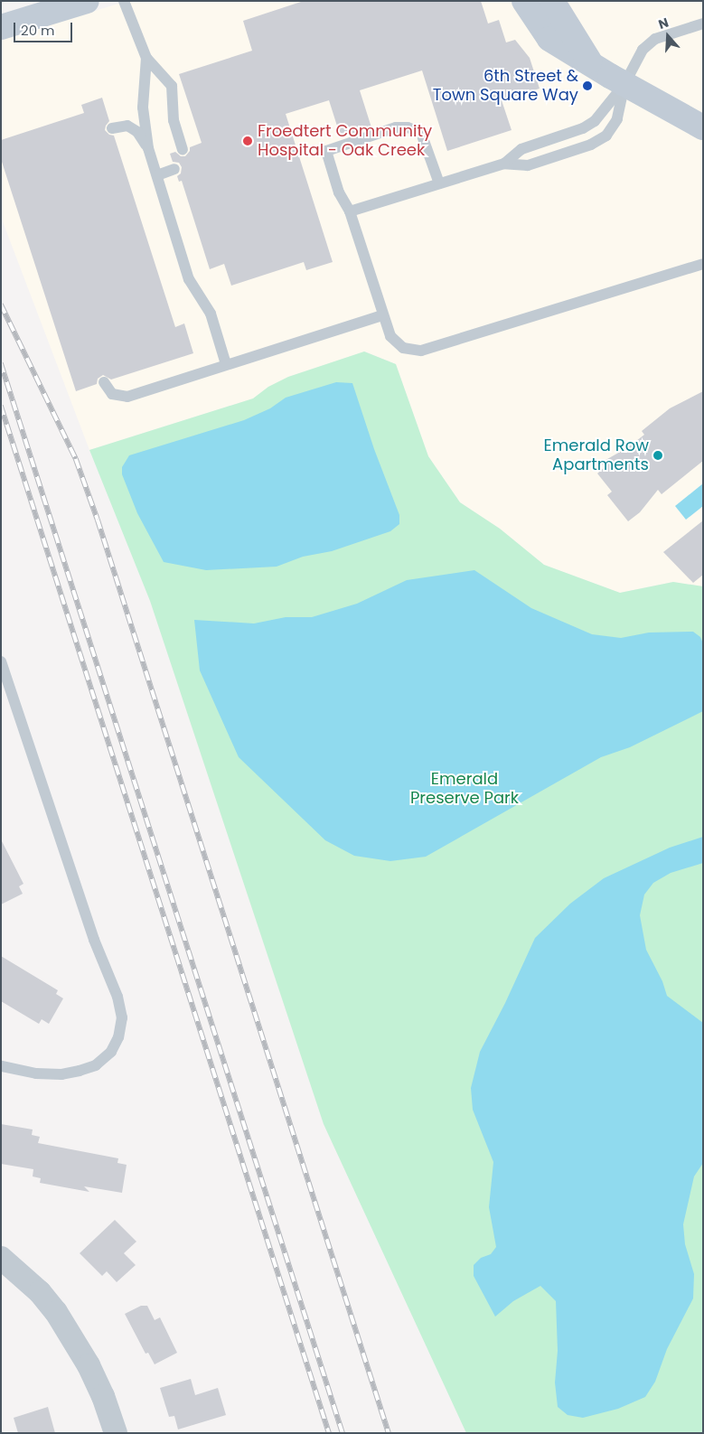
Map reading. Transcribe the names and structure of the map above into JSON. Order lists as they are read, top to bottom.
{
  "parks": ["Emerald Preserve Park"],
  "places": ["6th Street & Town Square Way", "Froedtert Community Hospital - Oak Creek", "Emerald Row Apartments"],
  "scale_bar": "20 m",
  "north": "top"
}
